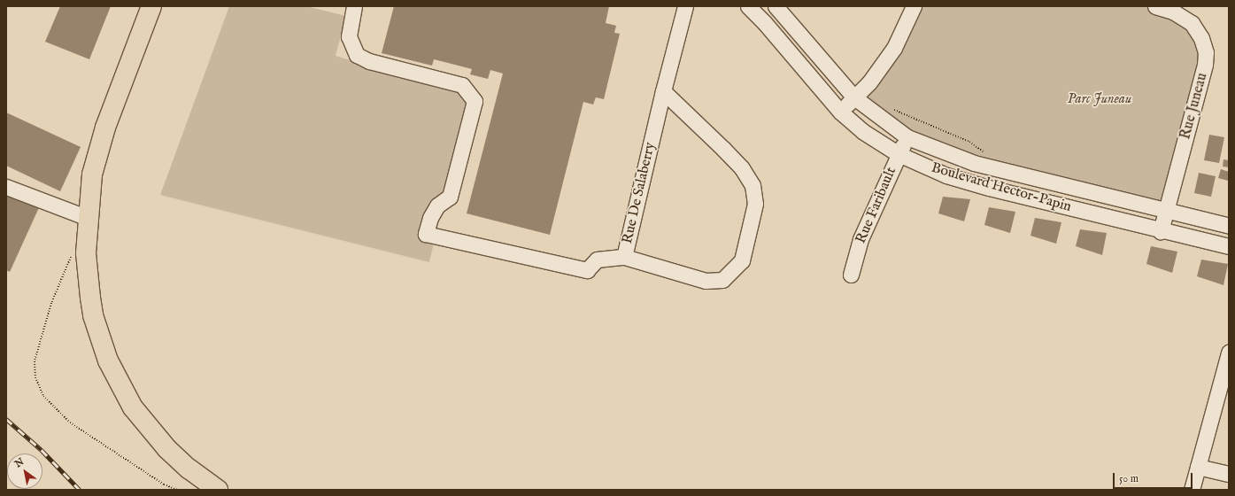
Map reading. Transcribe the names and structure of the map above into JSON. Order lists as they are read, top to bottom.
{
  "streets": {
    "street": [
      "Rue Juneau",
      "Boulevard Hector-Papin",
      "Rue De Salaberry",
      "Rue Faribault"
    ]
  },
  "crossings": [
    ["Rue Juneau", "Boulevard Hector-Papin"],
    ["Boulevard Hector-Papin", "Rue Faribault"]
  ],
  "parks": ["Parc Juneau"],
  "scale_bar": "50 m",
  "north": "top left"
}
